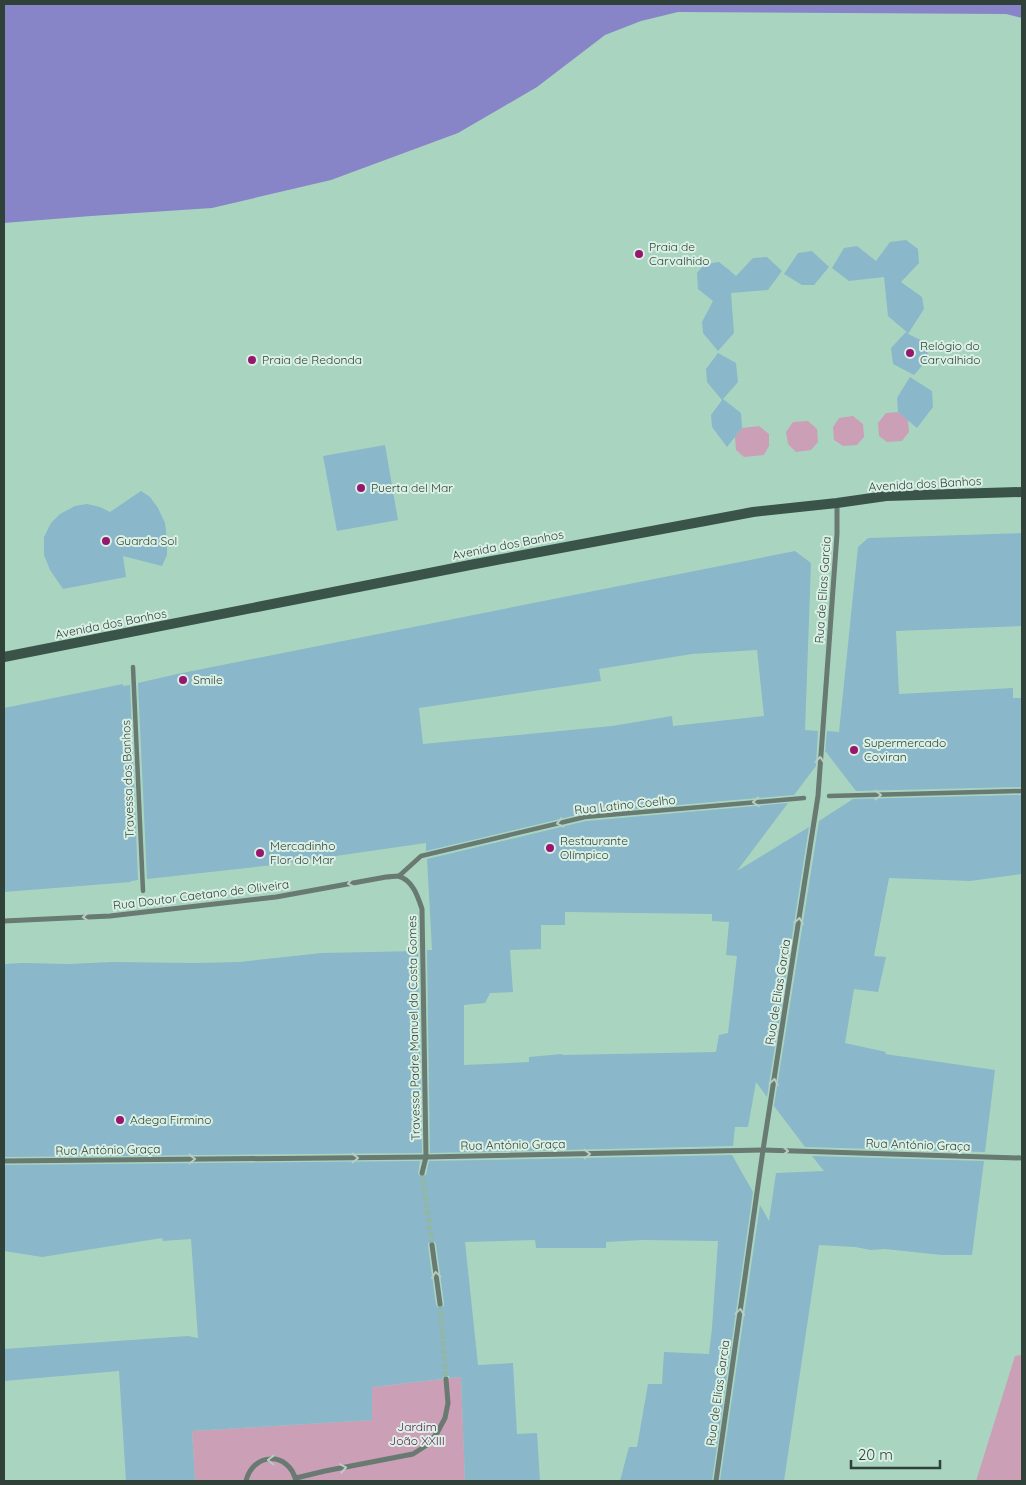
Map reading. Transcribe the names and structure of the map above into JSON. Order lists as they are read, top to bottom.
{
  "streets": {
    "main road": ["Avenida dos Banhos"],
    "street": [
      "Rua de Elias Garcia",
      "Travessa dos Banhos",
      "Rua Latino Coelho",
      "Rua Doutor Caetano de Oliveira",
      "Travessa Padre Manuel da Costa Gomes",
      "Rua António Graça"
    ]
  },
  "crossings": [
    ["Avenida dos Banhos", "Rua de Elias Garcia"],
    ["Rua de Elias Garcia", "Rua António Graça"],
    ["Rua Latino Coelho", "Rua Doutor Caetano de Oliveira"],
    ["Rua Latino Coelho", "Travessa Padre Manuel da Costa Gomes"],
    ["Rua Doutor Caetano de Oliveira", "Travessa Padre Manuel da Costa Gomes"],
    ["Travessa Padre Manuel da Costa Gomes", "Rua António Graça"]
  ],
  "one_way": [
    "Rua de Elias Garcia",
    "Rua Latino Coelho",
    "Rua Doutor Caetano de Oliveira",
    "Rua António Graça"
  ],
  "parks": ["Jardim João XXIII"],
  "places": [
    "Praia de Carvalhido",
    "Relógio do Carvalhido",
    "Praia de Redonda",
    "Puerta del Mar",
    "Guarda Sol",
    "Smile",
    "Supermercado Coviran",
    "Restaurante Olímpico",
    "Mercadinho Flor do Mar",
    "Adega Firmino"
  ],
  "scale_bar": "20 m"
}
